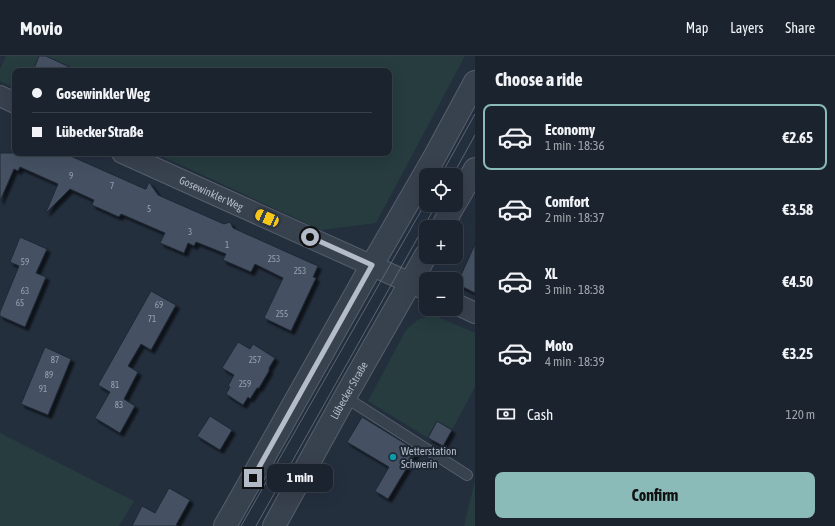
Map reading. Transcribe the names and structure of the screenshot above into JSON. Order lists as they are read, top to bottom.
{
  "streets": {
    "street": ["Gosewinkler Weg", "Lübecker Straße"]
  },
  "crossings": [
    ["Gosewinkler Weg", "Lübecker Straße"]
  ],
  "places": ["Wetterstation Schwerin"],
  "house_numbers": [
    "9",
    "7",
    "5",
    "3",
    "1",
    "253",
    "59",
    "253",
    "63",
    "65",
    "69",
    "255",
    "71",
    "87",
    "257",
    "89",
    "259",
    "81",
    "91",
    "83"
  ],
  "page": {
    "header": "Movio",
    "nav": ["Map", "Layers", "Share"],
    "heading": "Choose a ride",
    "banner": ["Gosewinkler Weg", "Lübecker Straße"],
    "list": [
      {
        "name": "Economy",
        "note": "1 min · 18:36",
        "value": "€2.65"
      },
      {
        "name": "Comfort",
        "note": "2 min · 18:37",
        "value": "€3.58"
      },
      {
        "name": "XL",
        "note": "3 min · 18:38",
        "value": "€4.50"
      },
      {
        "name": "Moto",
        "note": "4 min · 18:39",
        "value": "€3.25"
      }
    ],
    "map_buttons": ["+", "−"],
    "pay": ["Cash", "120 m"],
    "bubble": "1 min",
    "buttons": "Confirm"
  }
}
